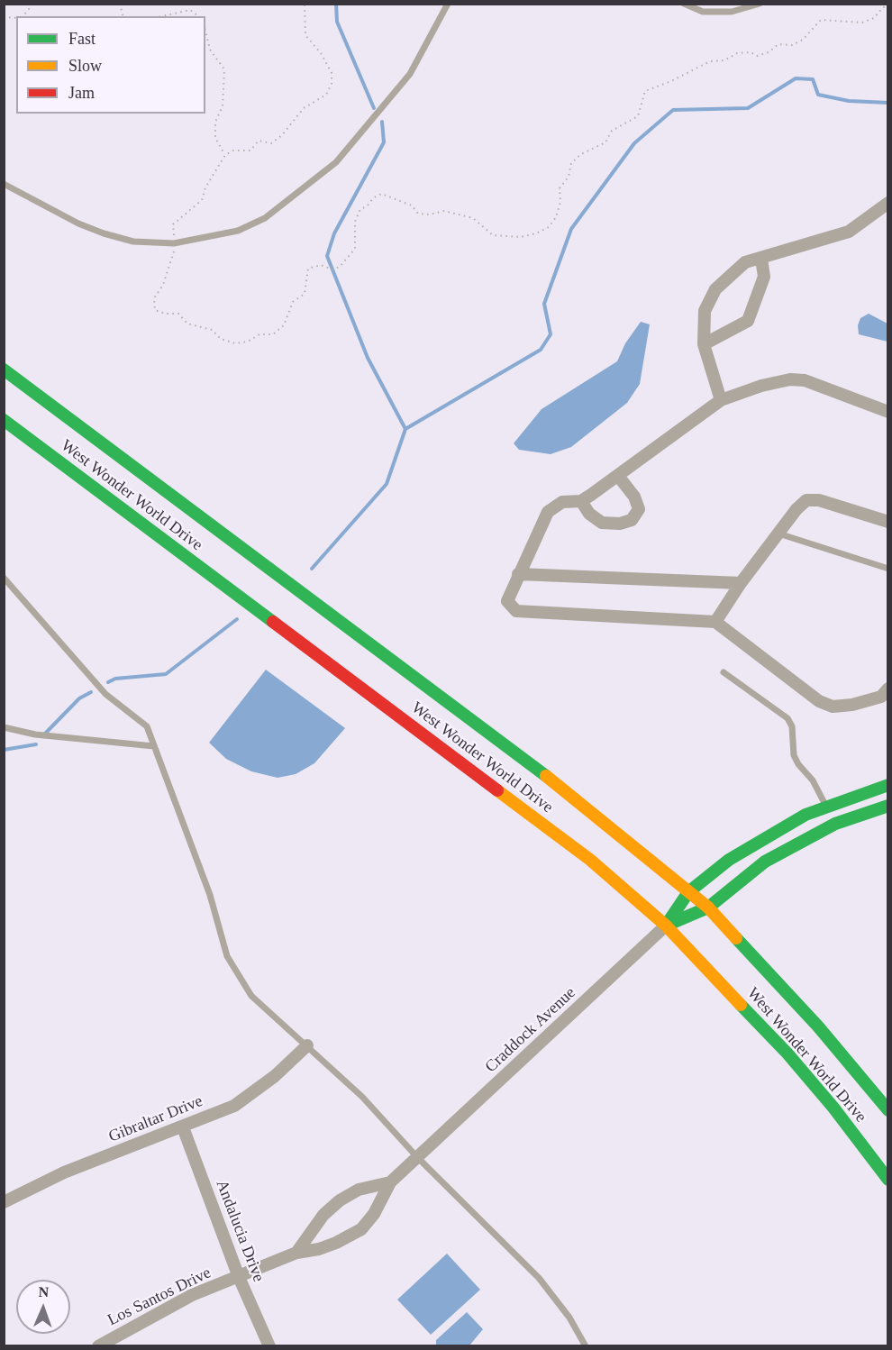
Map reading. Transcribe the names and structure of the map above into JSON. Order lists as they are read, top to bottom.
{
  "streets": {
    "main road": ["West Wonder World Drive", "Craddock Avenue"],
    "street": ["Gibraltar Drive", "Andalucia Drive", "Los Santos Drive"]
  },
  "crossings": [
    ["West Wonder World Drive", "Craddock Avenue"],
    ["Craddock Avenue", "Los Santos Drive"],
    ["Gibraltar Drive", "Andalucia Drive"],
    ["Andalucia Drive", "Los Santos Drive"]
  ],
  "legend": ["Fast", "Slow", "Jam"],
  "north": "top"
}
